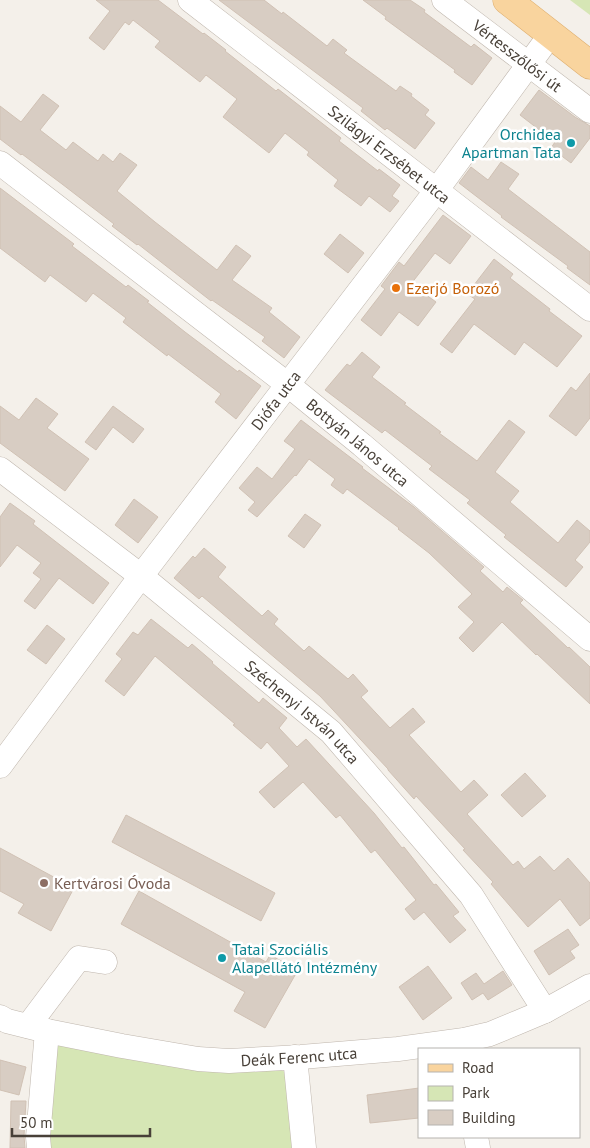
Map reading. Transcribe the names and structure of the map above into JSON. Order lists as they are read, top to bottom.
{
  "streets": {
    "street": [
      "Vértesszőlősi út",
      "Szilágyi Erzsébet utca",
      "Diófa utca",
      "Bottyán János utca",
      "Széchenyi István utca",
      "Deák Ferenc utca"
    ]
  },
  "crossings": [
    ["Vértesszőlősi út", "Diófa utca"],
    ["Szilágyi Erzsébet utca", "Diófa utca"],
    ["Diófa utca", "Bottyán János utca"],
    ["Diófa utca", "Széchenyi István utca"],
    ["Széchenyi István utca", "Deák Ferenc utca"]
  ],
  "places": [
    "Orchidea Apartman Tata",
    "Ezerjó Borozó",
    "Kertvárosi Óvoda",
    "Tatai Szociális Alapellátó Intézmény"
  ],
  "legend": ["Road", "Park", "Building"],
  "scale_bar": "50 m"
}
